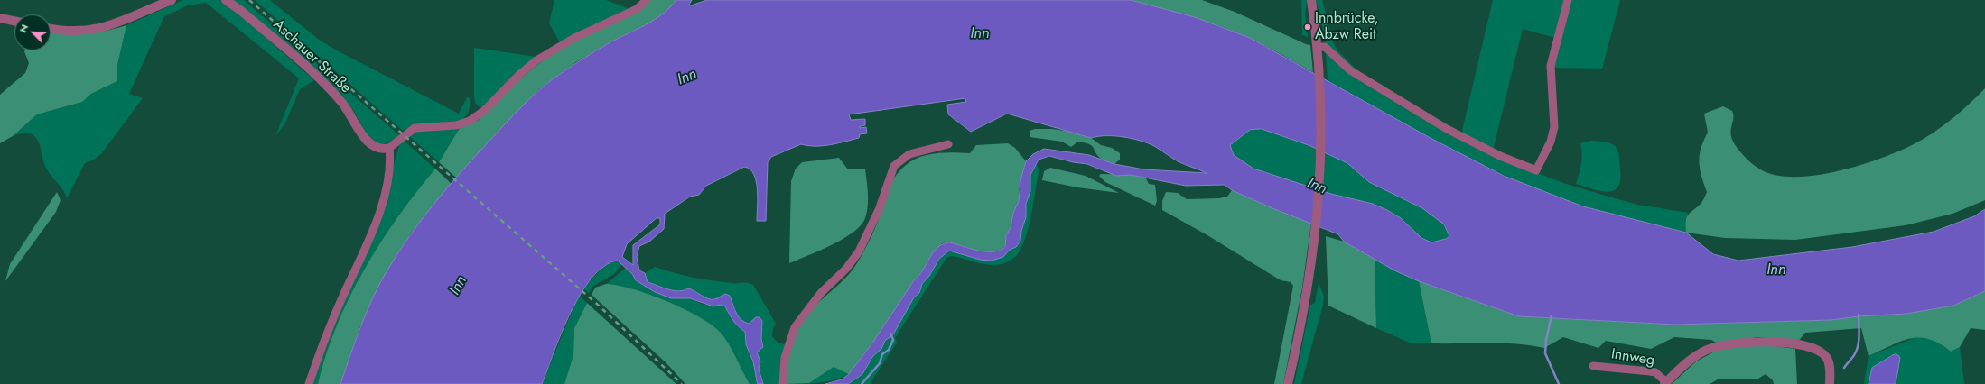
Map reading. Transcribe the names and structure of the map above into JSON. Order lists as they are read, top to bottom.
{
  "streets": {
    "street": ["Aschauer Straße", "Innweg"]
  },
  "water": ["Inn"],
  "places": ["Innbrücke, Abzw Reit"],
  "north": "top left"
}
